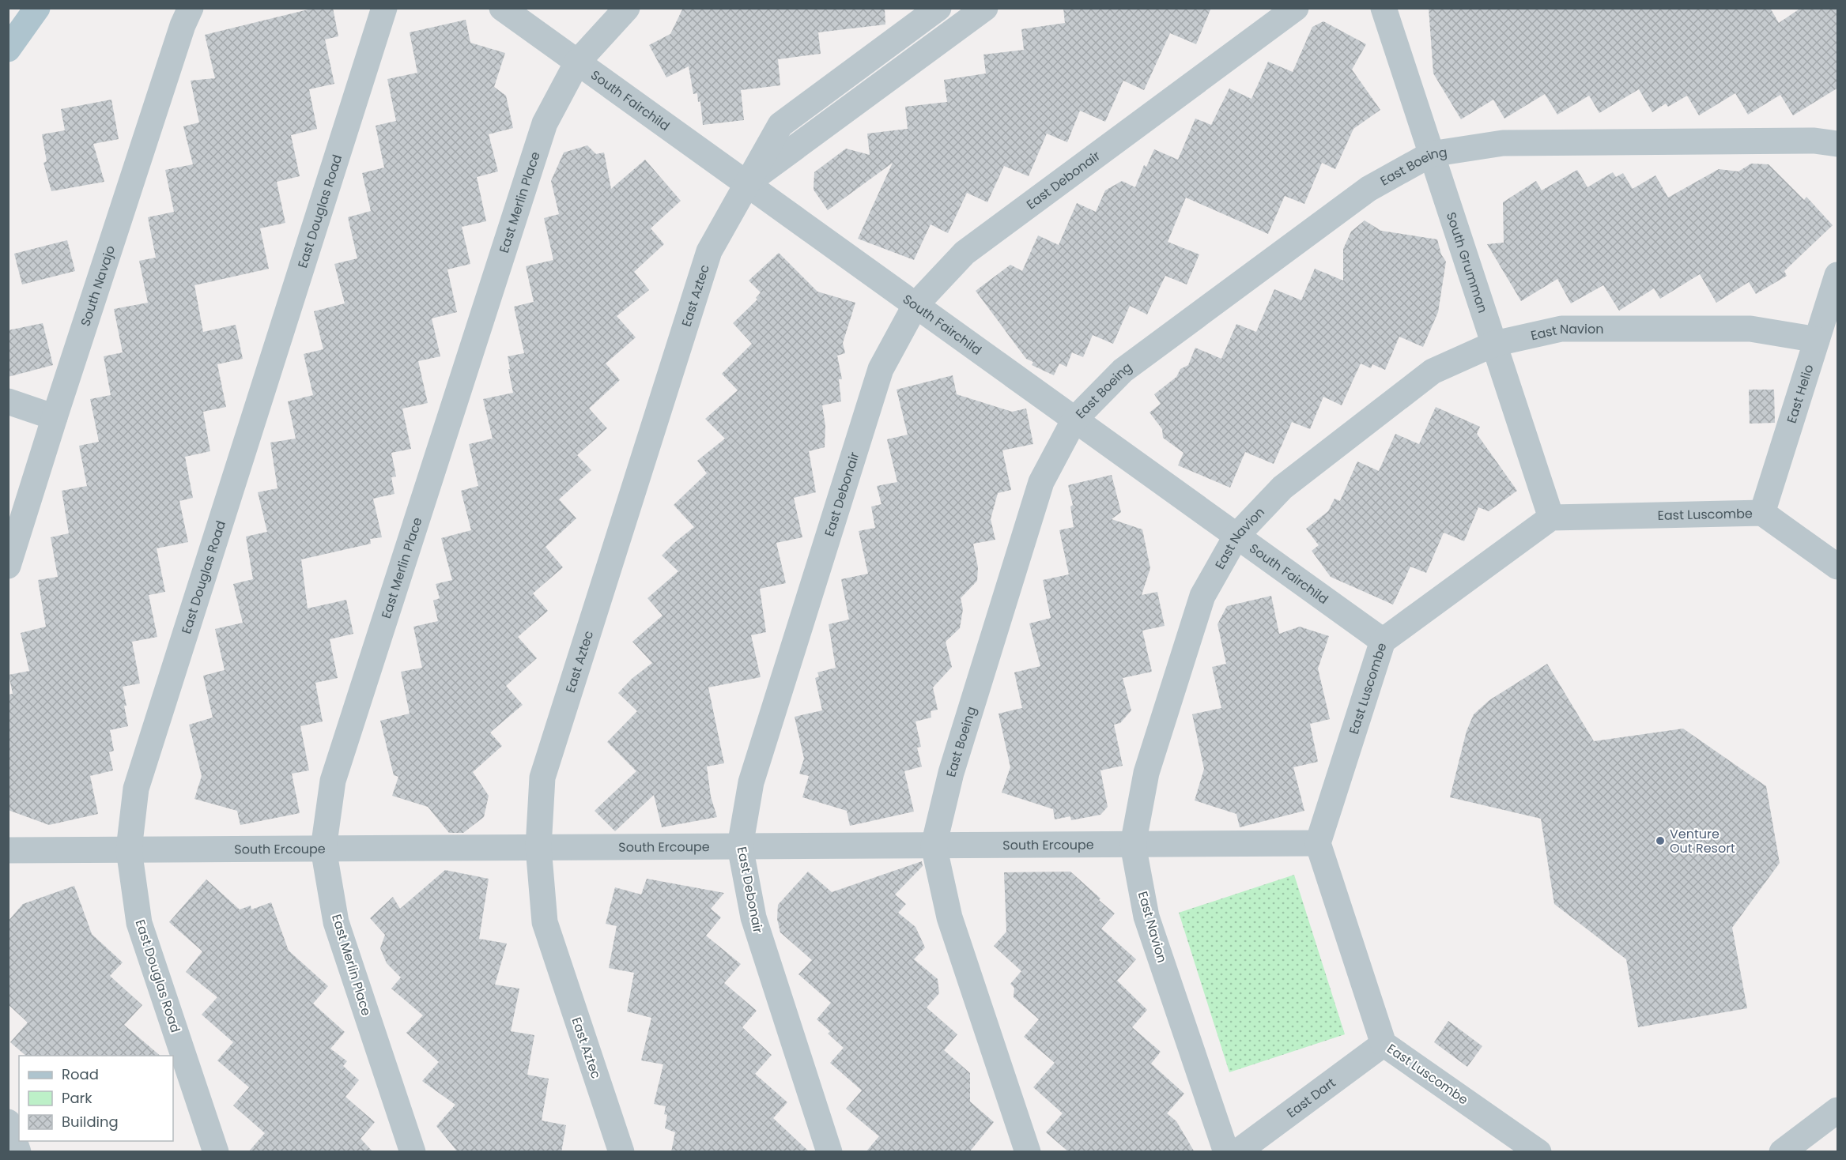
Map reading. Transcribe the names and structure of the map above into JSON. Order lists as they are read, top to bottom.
{
  "streets": {
    "lane": [
      "South Fairchild",
      "East Boeing",
      "East Debonair",
      "East Merlin Place",
      "East Douglas Road",
      "South Grumman",
      "South Navajo",
      "East Aztec",
      "East Navion",
      "East Helio",
      "East Luscombe",
      "South Ercoupe",
      "East Dart"
    ]
  },
  "crossings": [
    ["South Fairchild", "East Boeing"],
    ["South Fairchild", "East Debonair"],
    ["South Fairchild", "East Merlin Place"],
    ["South Fairchild", "East Aztec"],
    ["South Fairchild", "East Navion"],
    ["South Fairchild", "East Luscombe"],
    ["East Boeing", "South Grumman"],
    ["East Boeing", "South Ercoupe"],
    ["East Debonair", "South Ercoupe"],
    ["East Merlin Place", "South Ercoupe"],
    ["East Douglas Road", "South Ercoupe"],
    ["South Grumman", "East Navion"],
    ["South Grumman", "East Luscombe"],
    ["East Aztec", "South Ercoupe"],
    ["East Navion", "East Helio"],
    ["East Navion", "South Ercoupe"],
    ["East Helio", "East Luscombe"],
    ["East Luscombe", "South Ercoupe"],
    ["East Luscombe", "East Dart"]
  ],
  "places": ["Venture Out Resort"],
  "legend": ["Road", "Park", "Building"]
}
